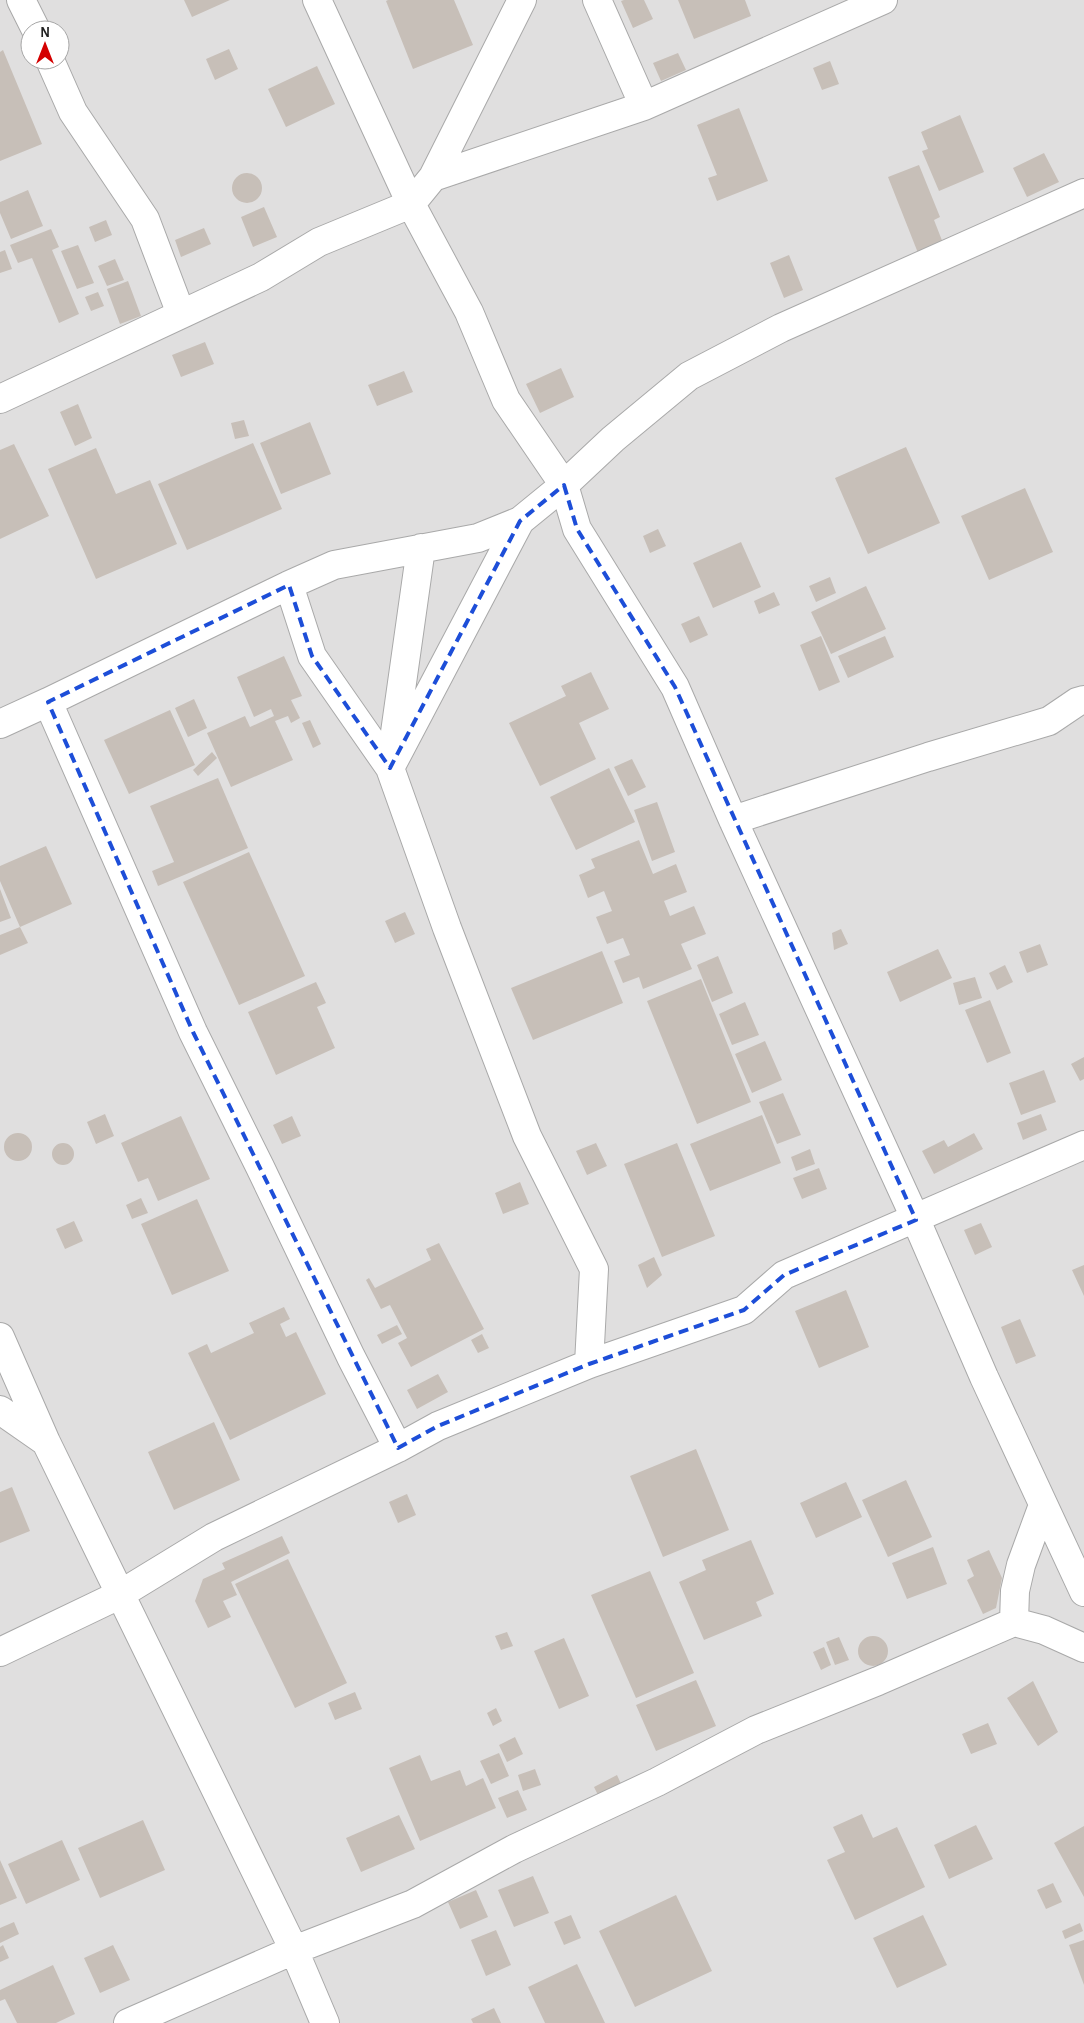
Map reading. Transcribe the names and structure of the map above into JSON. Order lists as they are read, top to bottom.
{
  "north": "top"
}
